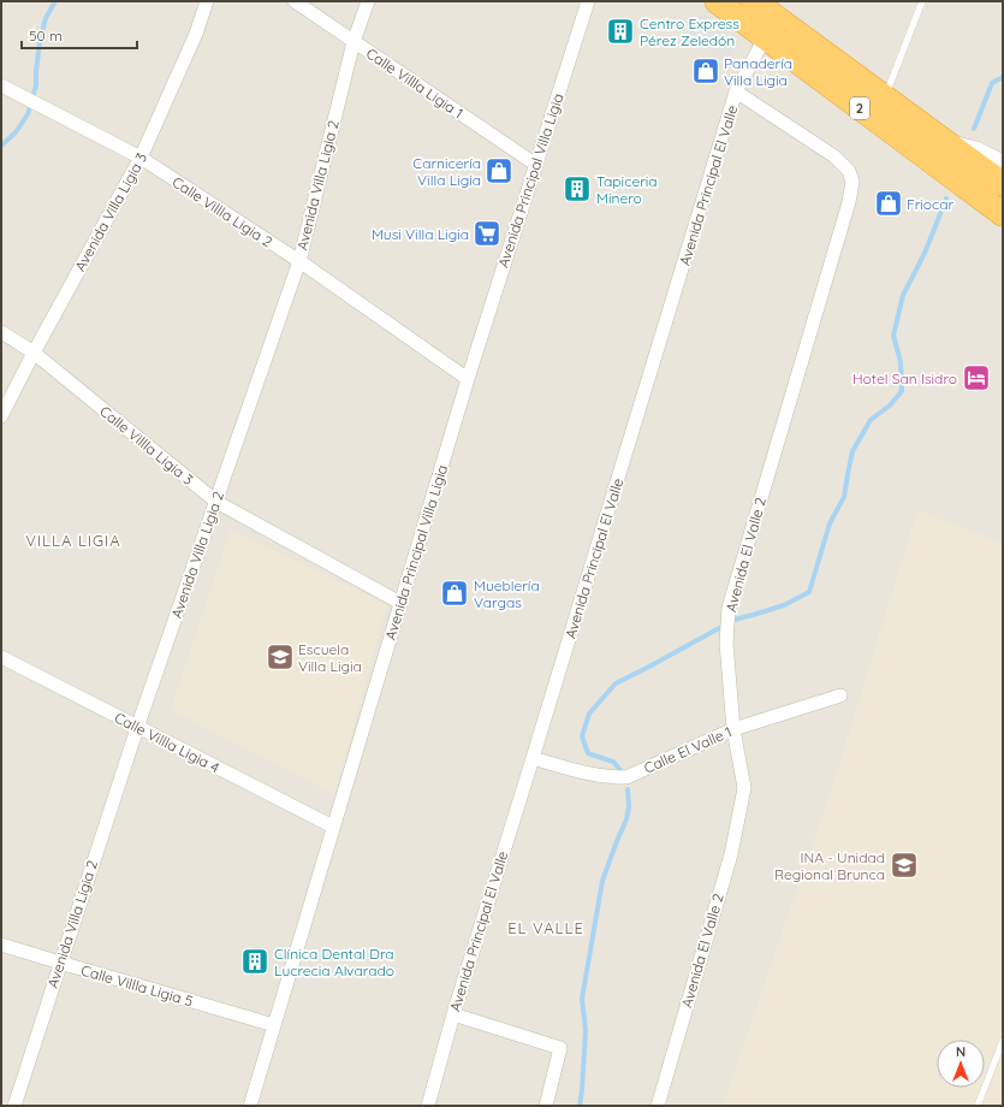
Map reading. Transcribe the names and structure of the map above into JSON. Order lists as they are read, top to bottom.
{
  "streets": {
    "highway": ["2"],
    "street": [
      "Calle Villla Ligia 1",
      "Avenida Principal Villa Ligia",
      "Avenida Villa Ligia 2",
      "Avenida Principal El Valle",
      "Avenida Villa Ligia 3",
      "Calle Villla Ligia 2",
      "Calle Villla Ligia 3",
      "Avenida El Valle 2",
      "Calle Villla Ligia 4",
      "Calle El Valle 1",
      "Calle Villla Ligia 5"
    ]
  },
  "crossings": [
    ["Calle Villla Ligia 1", "Avenida Principal Villa Ligia"],
    ["Calle Villla Ligia 1", "Avenida Villa Ligia 2"],
    ["2", "Avenida Principal El Valle"],
    ["Avenida Principal Villa Ligia", "Calle Villla Ligia 2"],
    ["Avenida Principal Villa Ligia", "Calle Villla Ligia 3"],
    ["Avenida Principal Villa Ligia", "Calle Villla Ligia 4"],
    ["Avenida Principal Villa Ligia", "Calle Villla Ligia 5"],
    ["Avenida Villa Ligia 2", "Calle Villla Ligia 2"],
    ["Avenida Villa Ligia 2", "Calle Villla Ligia 3"],
    ["Avenida Villa Ligia 2", "Calle Villla Ligia 4"],
    ["Avenida Villa Ligia 2", "Calle Villla Ligia 5"],
    ["Avenida Principal El Valle", "Avenida El Valle 2"],
    ["Avenida Principal El Valle", "Calle El Valle 1"],
    ["Avenida Villa Ligia 3", "Calle Villla Ligia 2"],
    ["Avenida Villa Ligia 3", "Calle Villla Ligia 3"],
    ["Avenida El Valle 2", "Calle El Valle 1"]
  ],
  "districts": ["VILLA LIGIA", "EL VALLE"],
  "places": {
    "building": ["Centro Express Pérez Zeledón", "Tapiceria Minero", "Clínica Dental Dra Lucrecia Alvarado"],
    "shop": [
      "Panadería Villa Ligia",
      "Carnicería Villa Ligia",
      "Friocar",
      "Mueblería Vargas"
    ],
    "supermarket": ["Musi Villa Ligia"],
    "hotel": ["Hotel San Isidro"],
    "school or university": ["Escuela Villa Ligia", "INA - Unidad Regional Brunca"]
  },
  "scale_bar": "50 m",
  "north": "top"
}
